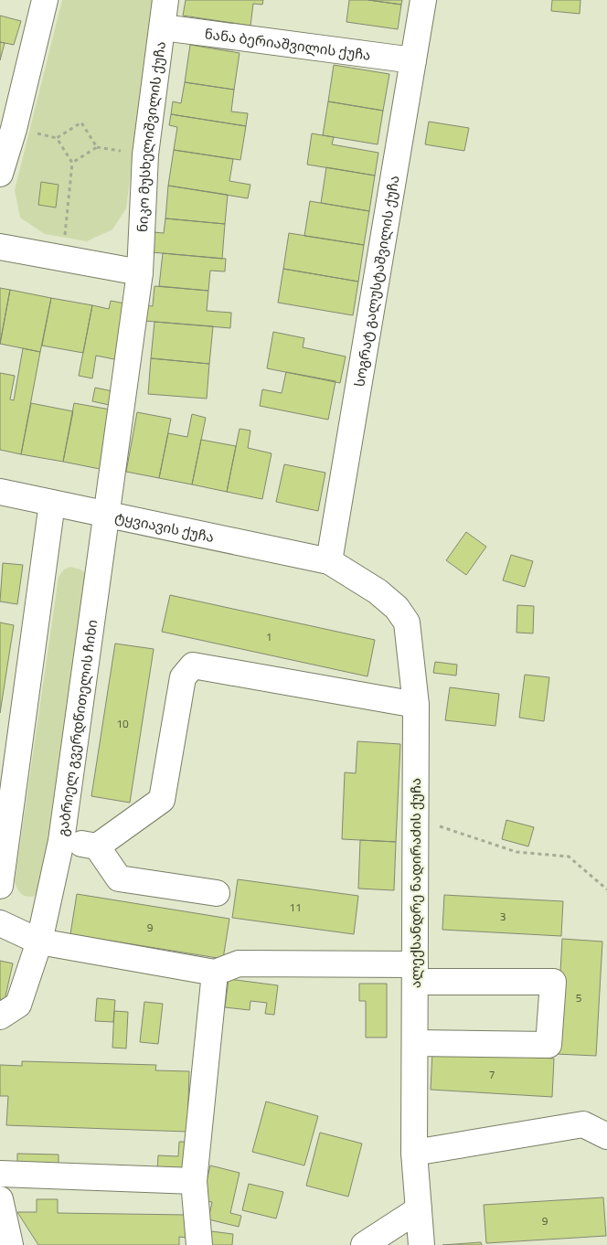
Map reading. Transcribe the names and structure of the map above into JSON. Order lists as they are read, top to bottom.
{
  "streets": {
    "street": [
      "ნანა ბერიაშვილის ქუჩა",
      "ნიკო მუსხელიშვილის ქუჩა",
      "სოგრატ გალუსტაშვილის ქუჩა",
      "ტყვიავის ქუჩა",
      "გაბრიელ გვერდწითელის ჩიხი",
      "ალექსანდრე ნადირაძის ქუჩა"
    ]
  },
  "crossings": [
    ["ნანა ბერიაშვილის ქუჩა", "ნიკო მუსხელიშვილის ქუჩა"],
    ["ნანა ბერიაშვილის ქუჩა", "სოგრატ გალუსტაშვილის ქუჩა"],
    ["ნიკო მუსხელიშვილის ქუჩა", "ტყვიავის ქუჩა"],
    ["ნიკო მუსხელიშვილის ქუჩა", "გაბრიელ გვერდწითელის ჩიხი"],
    ["სოგრატ გალუსტაშვილის ქუჩა", "ტყვიავის ქუჩა"],
    ["სოგრატ გალუსტაშვილის ქუჩა", "ალექსანდრე ნადირაძის ქუჩა"],
    ["ტყვიავის ქუჩა", "გაბრიელ გვერდწითელის ჩიხი"],
    ["ტყვიავის ქუჩა", "ალექსანდრე ნადირაძის ქუჩა"]
  ],
  "house_numbers": [
    "1",
    "10",
    "11",
    "3",
    "9",
    "5",
    "7",
    "9"
  ]
}
